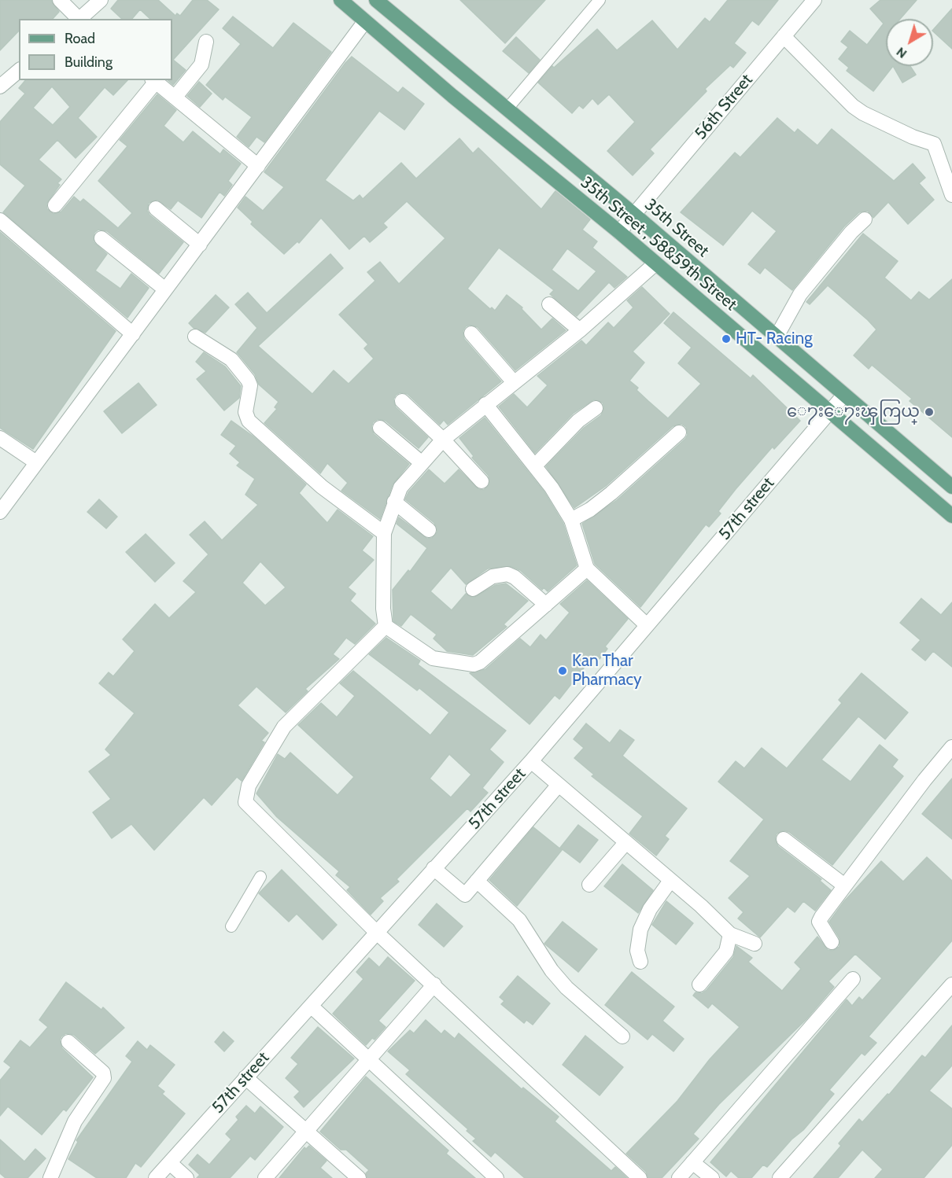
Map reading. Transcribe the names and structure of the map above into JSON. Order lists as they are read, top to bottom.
{
  "streets": {
    "main road": ["35th Street", "35th Street , 58&59th Street"],
    "street": ["56th Street", "57th street"]
  },
  "crossings": [
    ["56th Street", "35th Street"],
    ["56th Street", "35th Street , 58&59th Street"],
    ["35th Street", "57th street"],
    ["35th Street , 58&59th Street", "57th street"]
  ],
  "places": ["HT- Racing", "ေ႒းေ႒းၾကြယ္", "Kan Thar Pharmacy"],
  "legend": ["Road", "Building"],
  "north": "bottom left"
}
